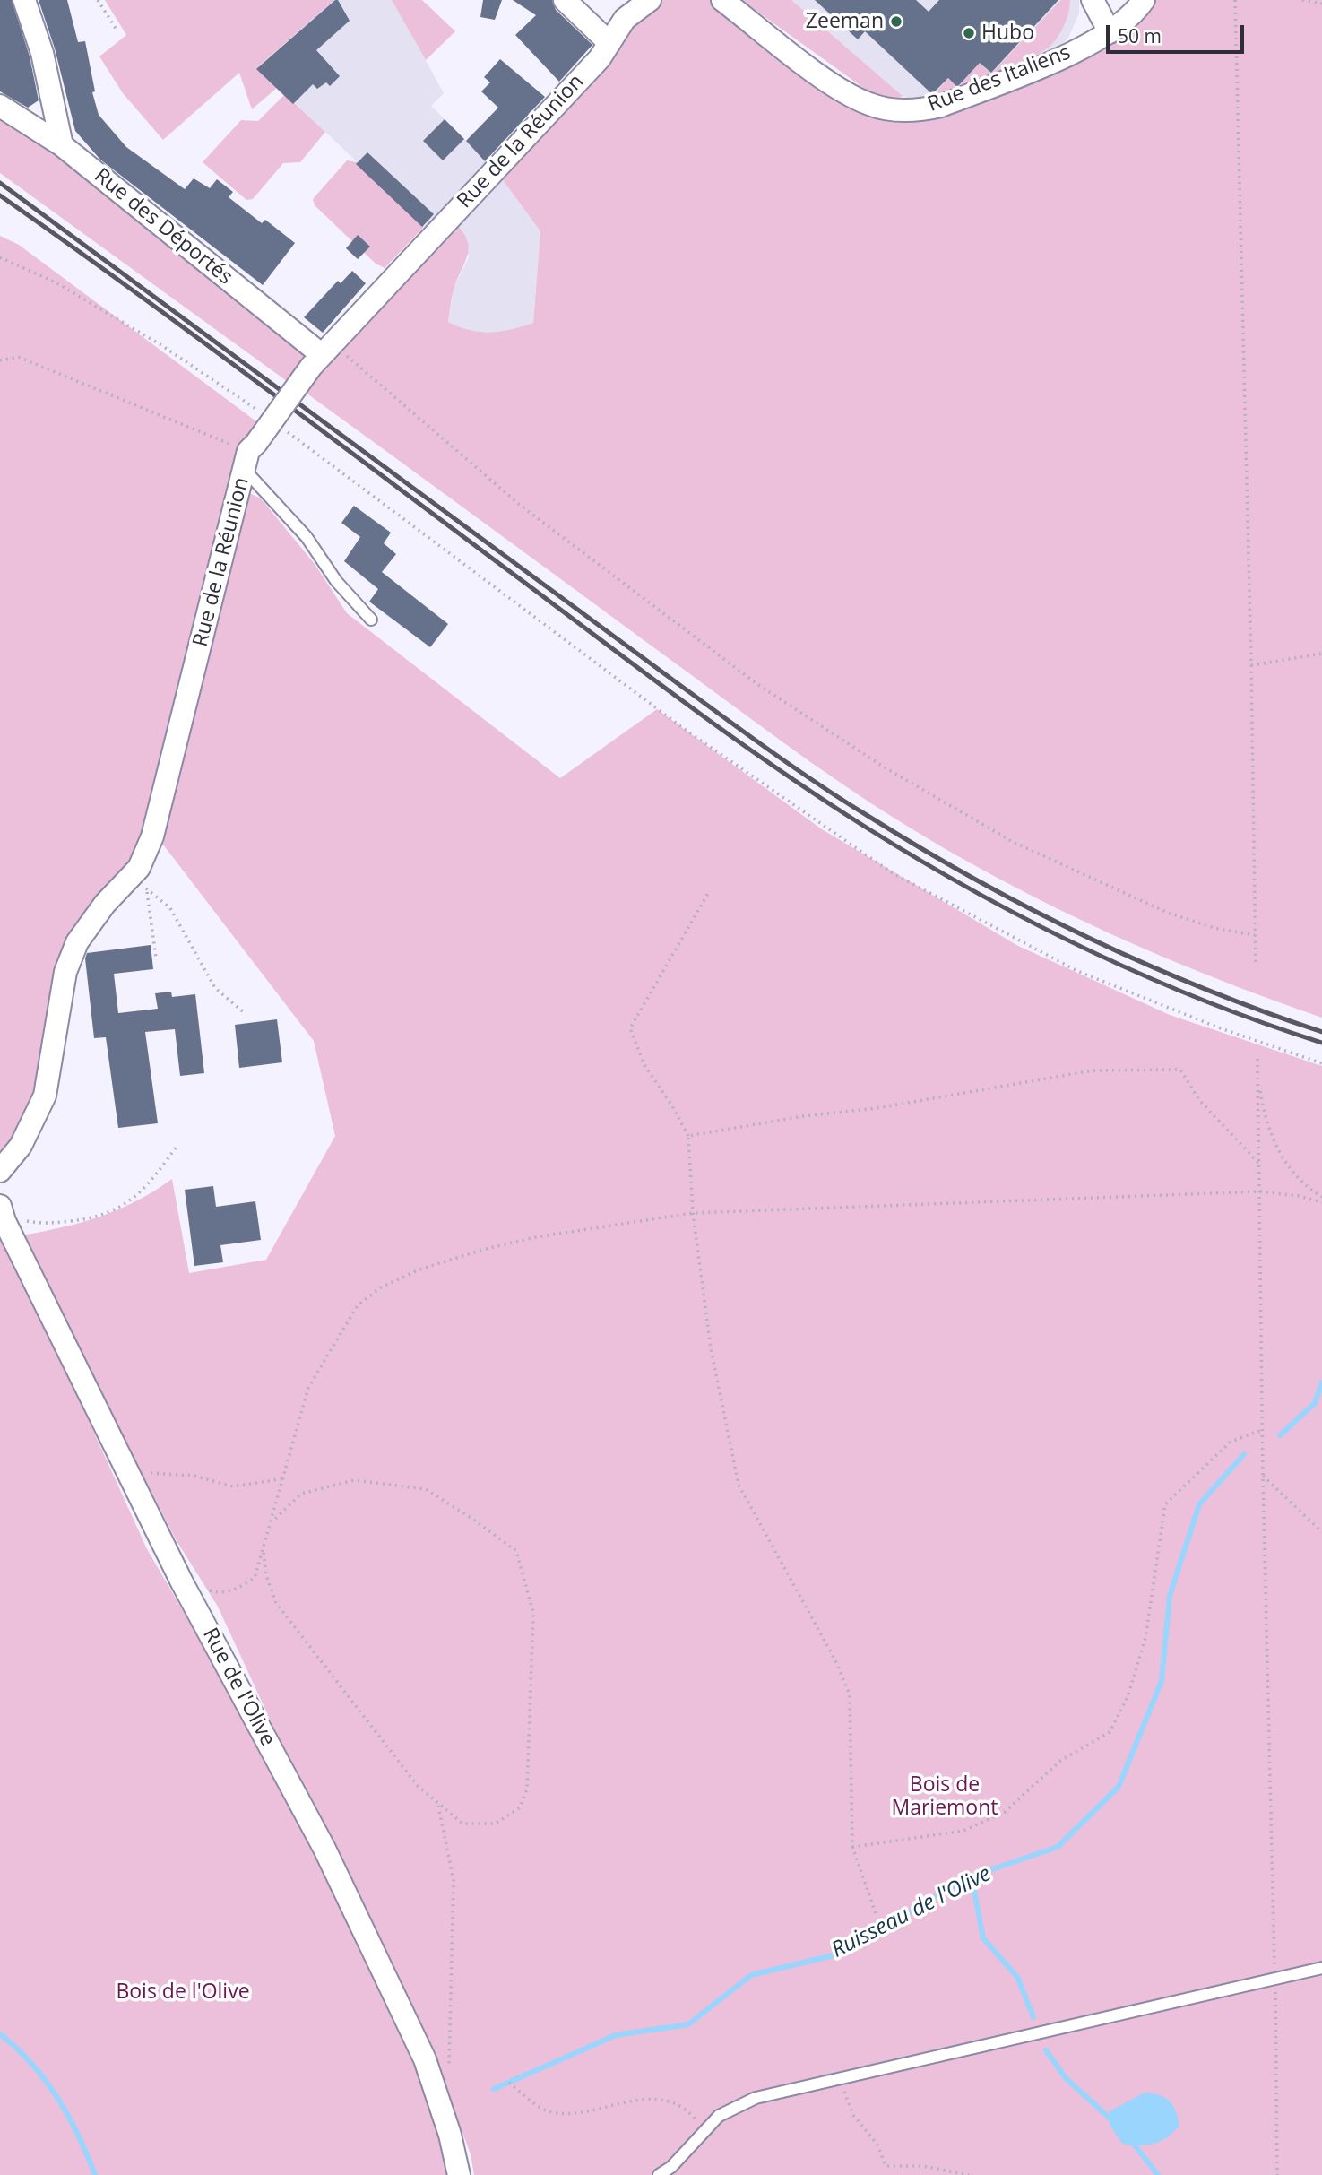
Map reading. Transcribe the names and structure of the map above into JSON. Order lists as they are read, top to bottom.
{
  "streets": {
    "street": [
      "Rue des Italiens",
      "Rue de la Réunion",
      "Rue des Déportés",
      "Rue de l'Olive"
    ]
  },
  "crossings": [
    ["Rue de la Réunion", "Rue des Déportés"]
  ],
  "water": ["Ruisseau de l'Olive"],
  "parks": ["Bois de Mariemont", "Bois de l'Olive"],
  "places": ["Zeeman", "Hubo"],
  "scale_bar": "50 m"
}
